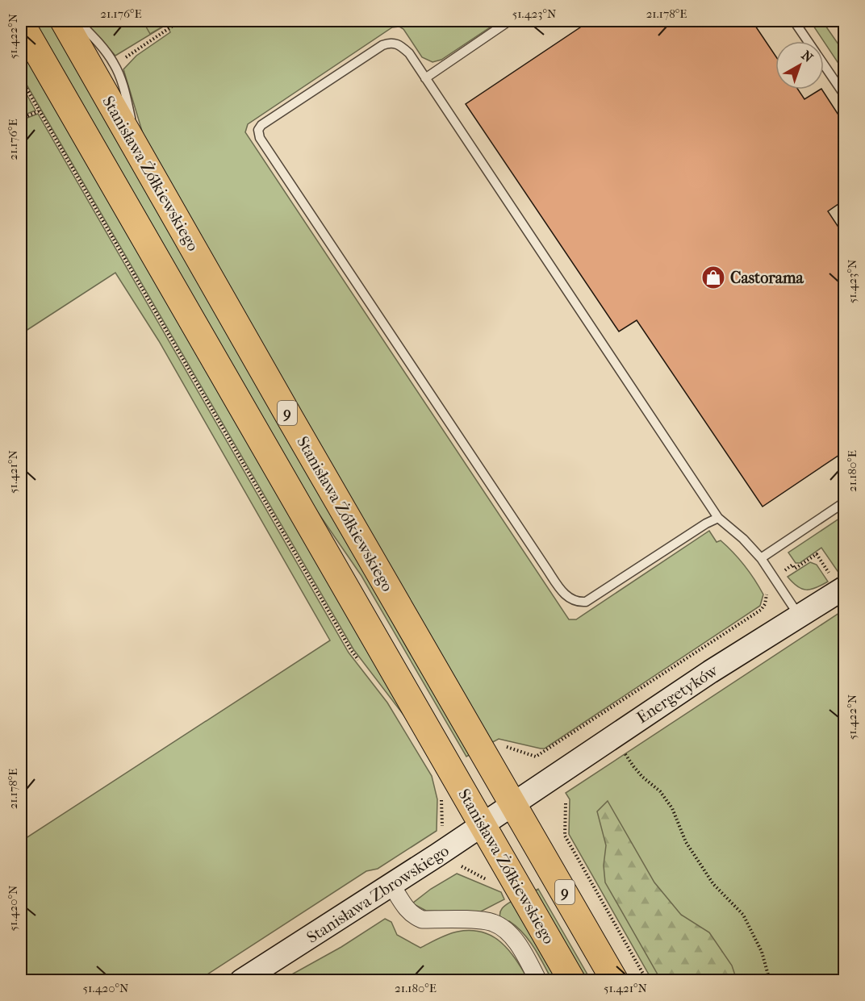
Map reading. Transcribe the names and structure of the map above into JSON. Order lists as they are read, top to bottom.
{
  "streets": {
    "main road": [
      "Stanisława Żółkiewskiego",
      "9",
      "Energetyków",
      "Stanisława Zbrowskiego"
    ]
  },
  "crossings": [
    ["Stanisława Żółkiewskiego", "Energetyków"],
    ["Stanisława Żółkiewskiego", "Stanisława Zbrowskiego"],
    ["Energetyków", "Stanisława Zbrowskiego"]
  ],
  "places": {
    "shop": ["Castorama"]
  },
  "north": "top right",
  "coordinates": [
    "21.176°E",
    "51.423°N",
    "21.178°E",
    "51.422°N",
    "21.180°E",
    "51.421°N",
    "51.420°N"
  ]
}
